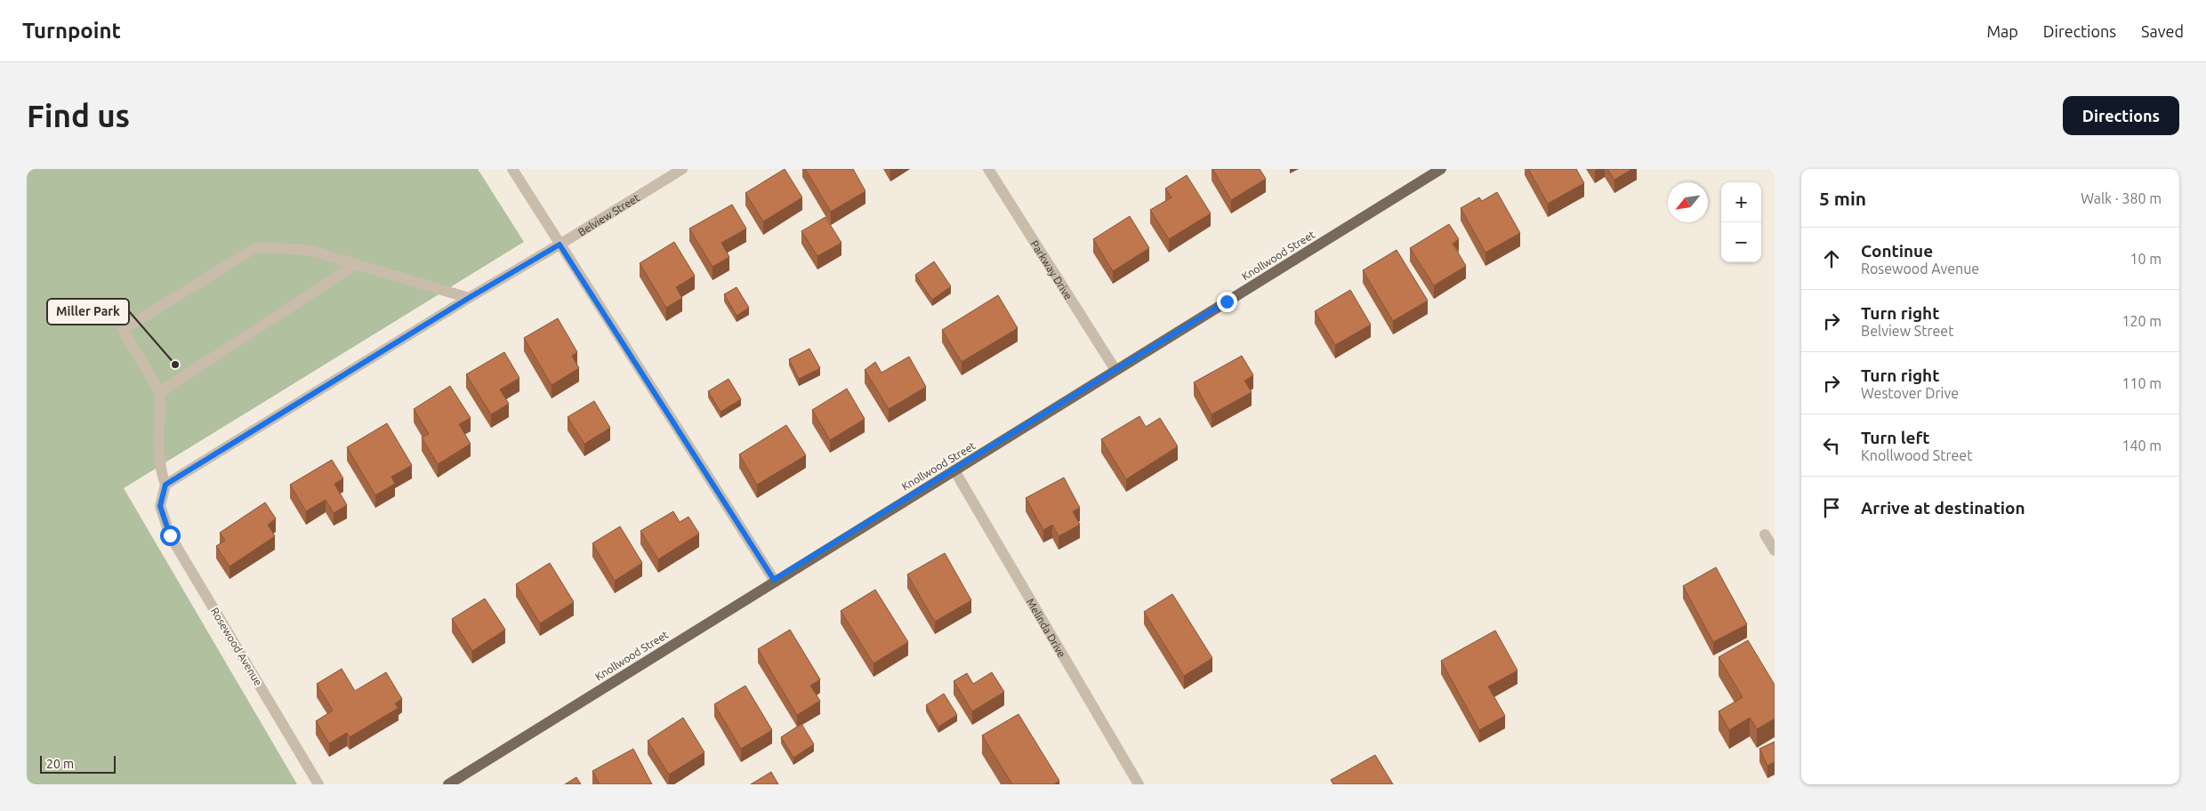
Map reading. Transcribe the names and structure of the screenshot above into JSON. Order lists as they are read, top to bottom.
{
  "streets": {
    "main road": ["Knollwood Street"],
    "street": [
      "Belview Street",
      "Parkway Drive",
      "Melinda Drive",
      "Rosewood Avenue"
    ]
  },
  "crossings": [
    ["Belview Street", "Rosewood Avenue"],
    ["Knollwood Street", "Parkway Drive"],
    ["Knollwood Street", "Melinda Drive"]
  ],
  "places": ["Miller Park"],
  "scale_bar": "20 m",
  "north": "bottom left",
  "page": {
    "header": "Turnpoint",
    "nav": ["Map", "Directions", "Saved"],
    "buttons": "Directions",
    "title": "Find us",
    "heading": ["5 min", "Walk · 380 m"],
    "map_buttons": ["+", "−"],
    "list": [
      ["Continue", "Rosewood Avenue", "10 m"],
      ["Turn right", "Belview Street", "120 m"],
      ["Turn right", "Westover Drive", "110 m"],
      ["Turn left", "Knollwood Street", "140 m"],
      "Arrive at destination"
    ],
    "scale": "20 m"
  }
}
